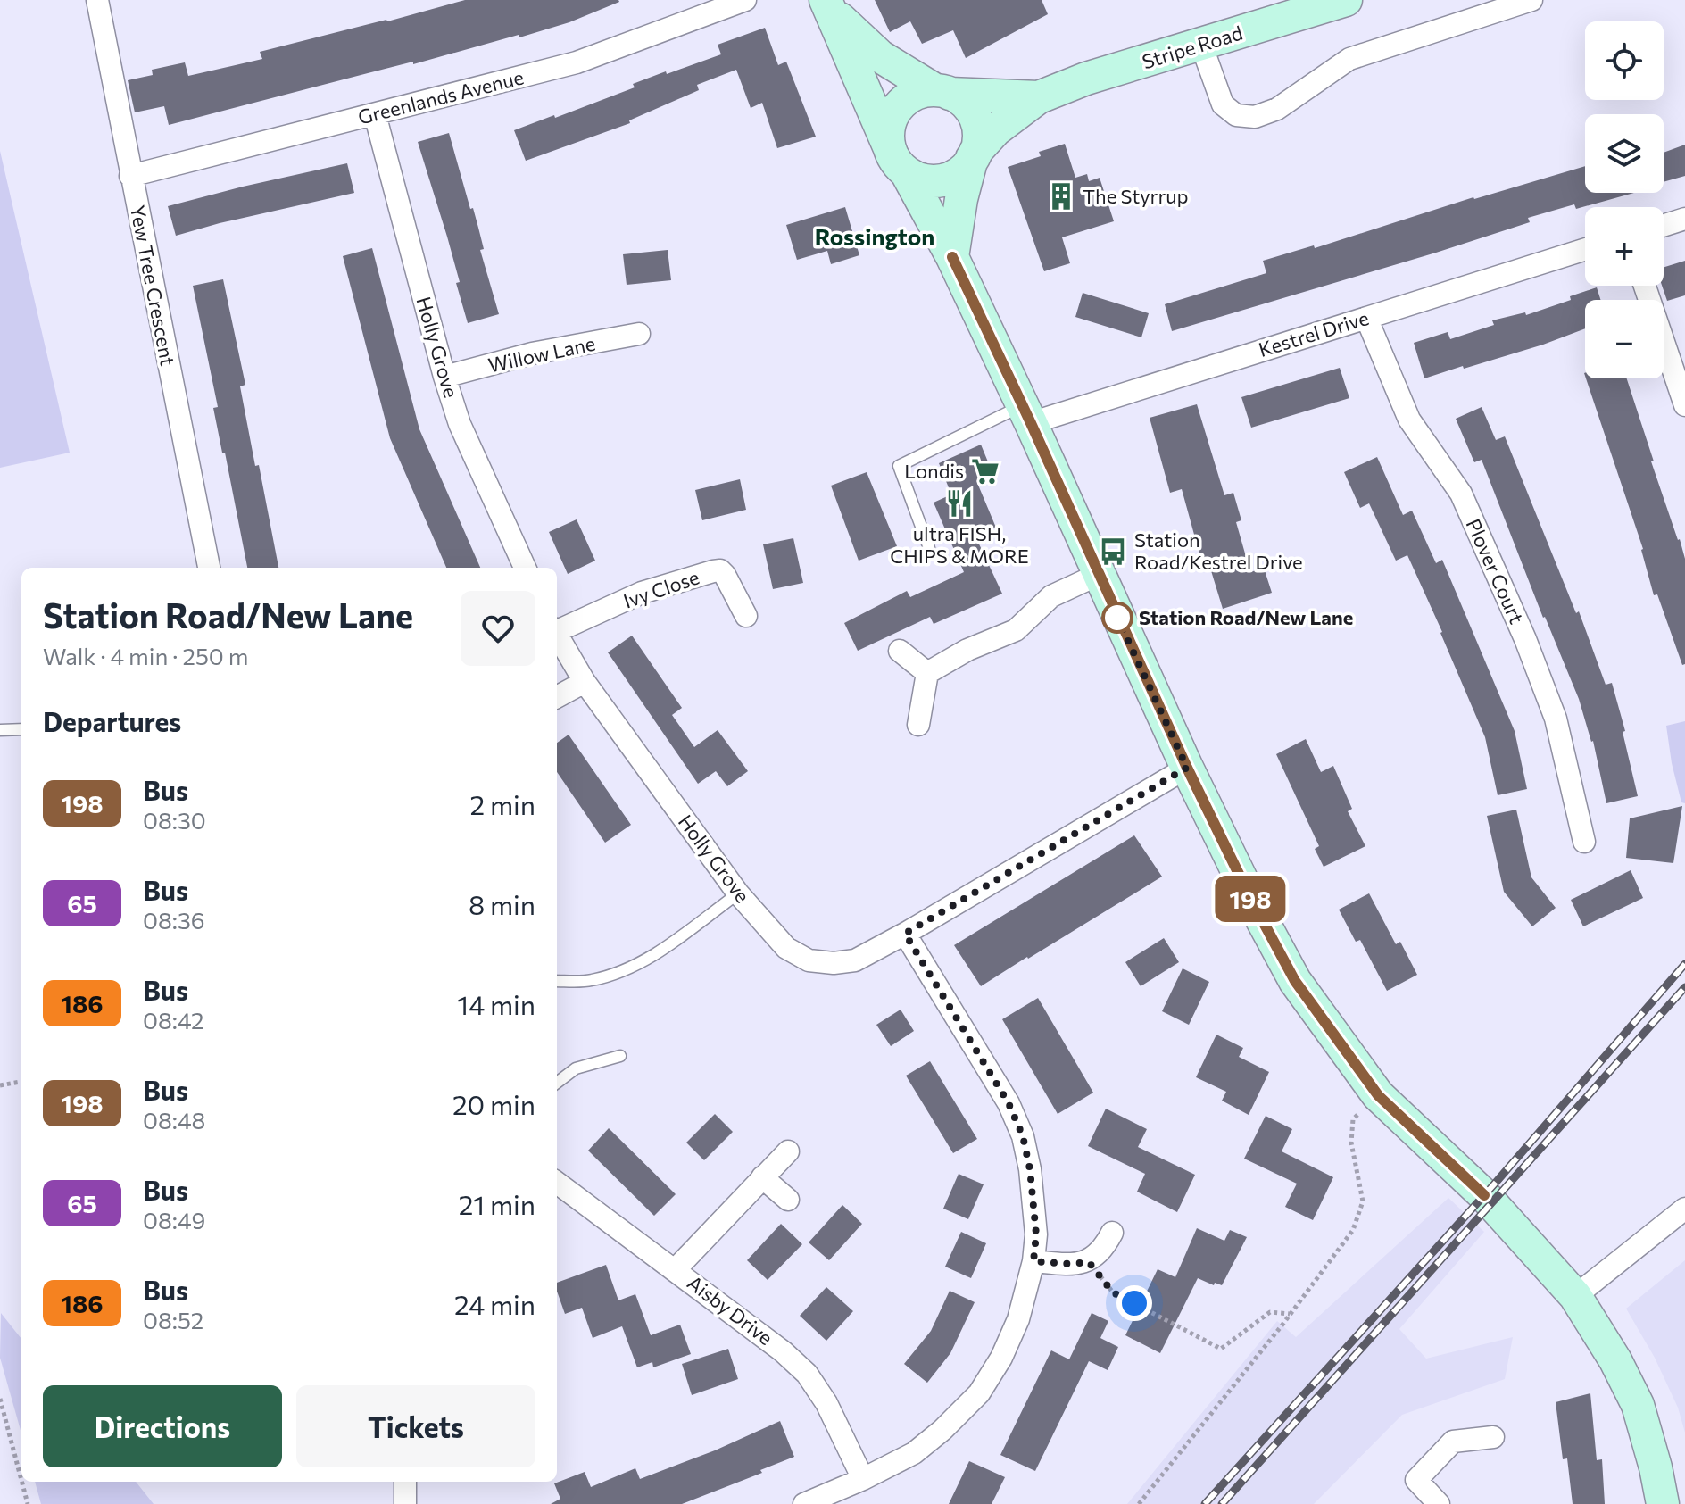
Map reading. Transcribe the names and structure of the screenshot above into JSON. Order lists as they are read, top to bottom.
{
  "streets": {
    "street": [
      "Stripe Road",
      "Greenlands Avenue",
      "Yew Tree Crescent",
      "Kestrel Drive",
      "Holly Grove",
      "Willow Lane",
      "Plover Court",
      "Ivy Close",
      "Aisby Drive"
    ]
  },
  "crossings": [
    ["Greenlands Avenue", "Yew Tree Crescent"],
    ["Greenlands Avenue", "Holly Grove"],
    ["Kestrel Drive", "Plover Court"],
    ["Holly Grove", "Willow Lane"]
  ],
  "districts": ["Rossington"],
  "places": {
    "building": ["The Styrrup"],
    "supermarket": ["Londis"],
    "restaurant": ["ultra FISH, CHIPS & MORE"],
    "bus stop": ["Station Road/Kestrel Drive"],
    "other": ["Station Road/New Lane"]
  },
  "lines": ["bus line 198"],
  "page": {
    "on_map": "198",
    "map_buttons": ["+", "−"],
    "heading": [
      ["Station Road/New Lane", "Walk · 4 min · 250 m"],
      "Departures"
    ],
    "list": [
      {
        "mark": "198",
        "name": "Bus",
        "note": "08:30",
        "value": "2 min"
      },
      {
        "mark": "65",
        "name": "Bus",
        "note": "08:36",
        "value": "8 min"
      },
      {
        "mark": "186",
        "name": "Bus",
        "note": "08:42",
        "value": "14 min"
      },
      {
        "mark": "198",
        "name": "Bus",
        "note": "08:48",
        "value": "20 min"
      },
      {
        "mark": "65",
        "name": "Bus",
        "note": "08:49",
        "value": "21 min"
      },
      {
        "mark": "186",
        "name": "Bus",
        "note": "08:52",
        "value": "24 min"
      }
    ],
    "buttons": ["Directions", "Tickets"]
  }
}
